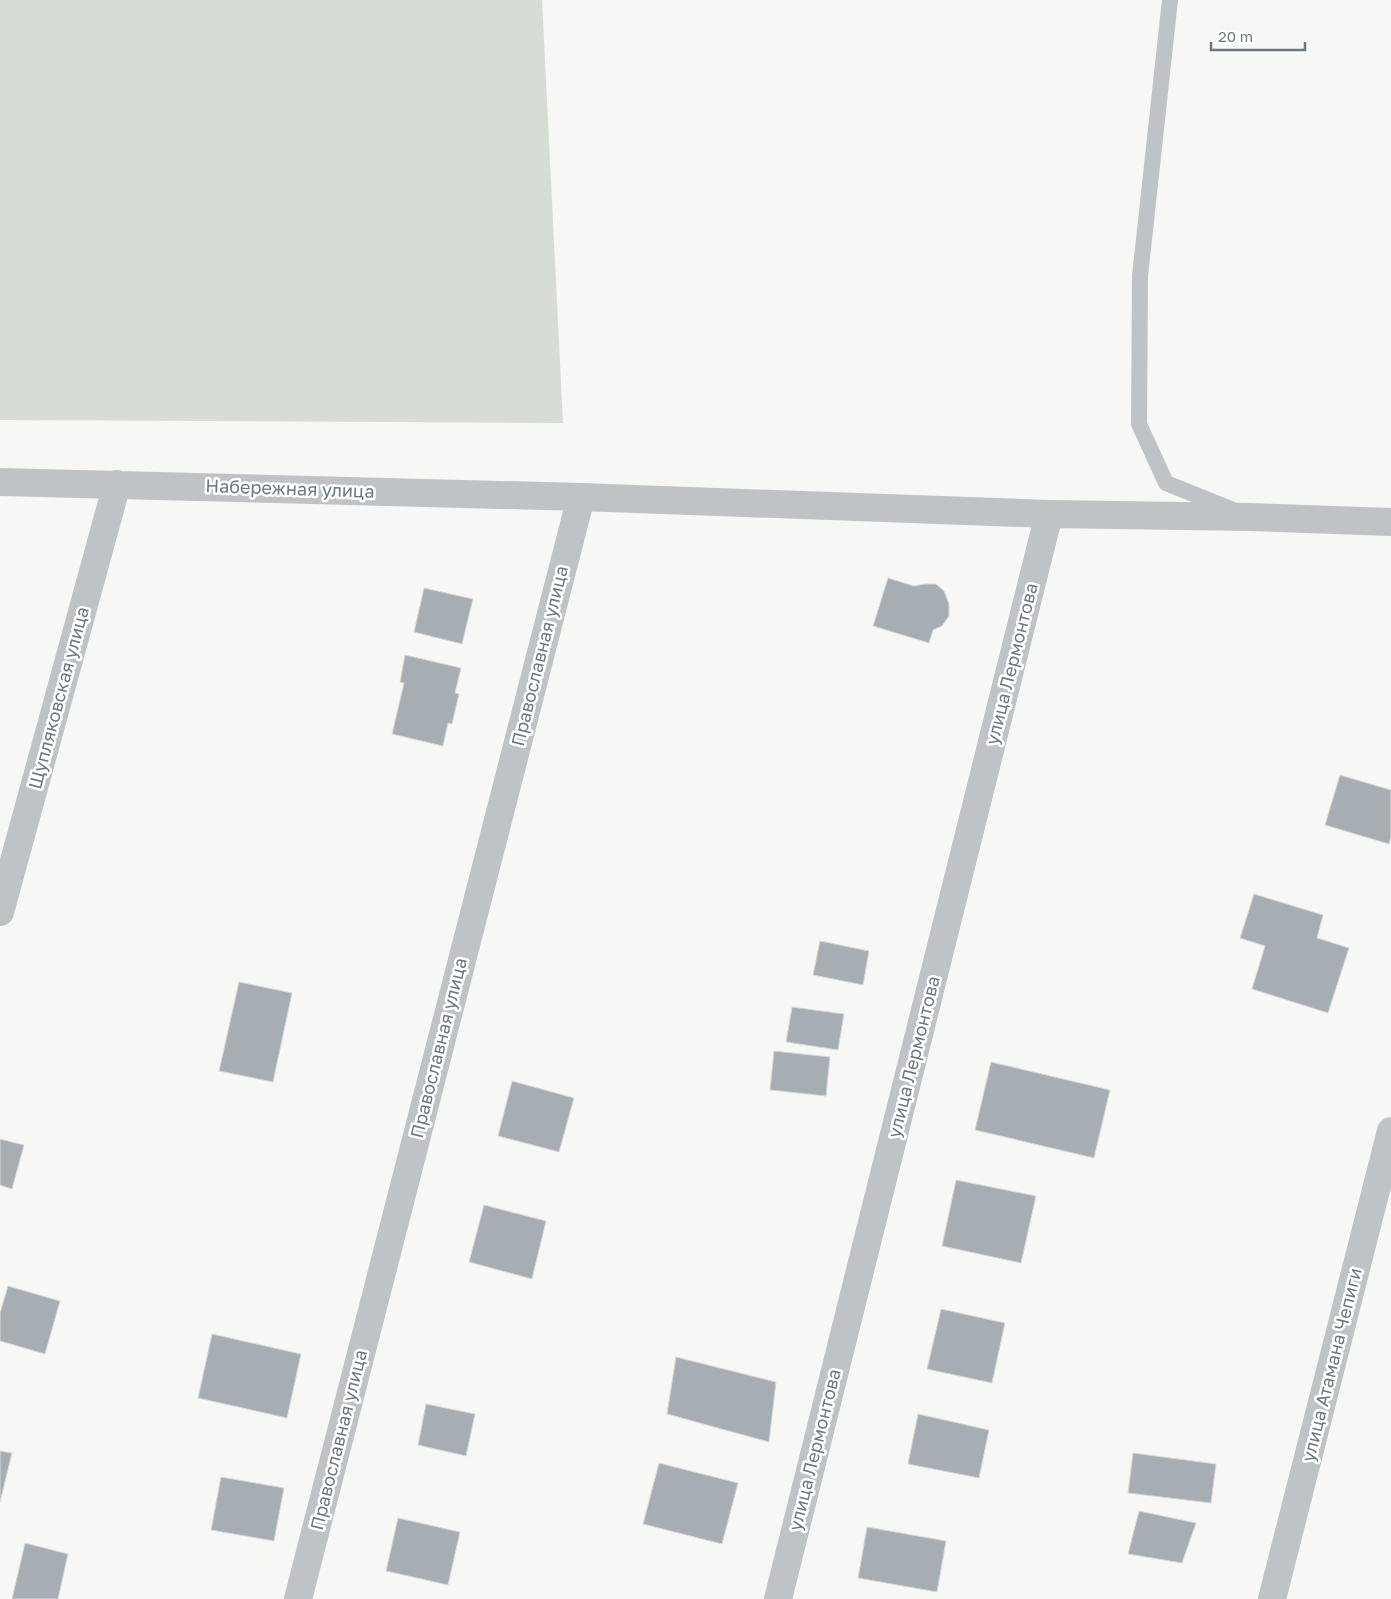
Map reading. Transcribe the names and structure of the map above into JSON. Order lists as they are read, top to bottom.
{
  "streets": {
    "street": [
      "Набережная улица",
      "Православная улица",
      "улица Лермонтова",
      "Щупляковская улица",
      "улица Атамана Чепиги"
    ]
  },
  "crossings": [
    ["Набережная улица", "Православная улица"],
    ["Набережная улица", "улица Лермонтова"],
    ["Набережная улица", "Щупляковская улица"]
  ],
  "scale_bar": "20 m"
}
